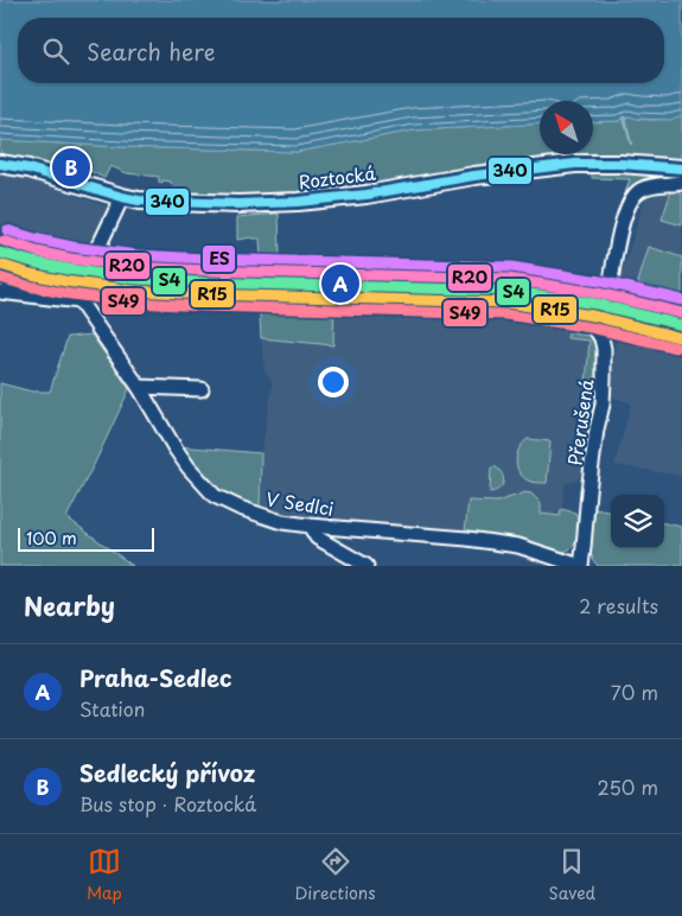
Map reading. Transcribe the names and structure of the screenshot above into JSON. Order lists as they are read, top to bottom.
{
  "streets": {
    "main road": ["Roztocká"],
    "street": ["Přerušená", "V Sedlci"]
  },
  "crossings": [
    ["Přerušená", "V Sedlci"]
  ],
  "lines": [
    "transit line 340",
    "transit line ES",
    "transit line R20",
    "transit line S4",
    "transit line R15",
    "transit line S49"
  ],
  "scale_bar": "100 m",
  "north": "top left",
  "page": {
    "search": "Search here",
    "pins": ["B", "A"],
    "scale": "100 m",
    "heading": ["Nearby", "2 results"],
    "list": [
      {
        "mark": "A",
        "name": "Praha-Sedlec",
        "note": "Station",
        "value": "70 m"
      },
      {
        "mark": "B",
        "name": "Sedlecký přívoz",
        "note": "Bus stop · Roztocká",
        "value": "250 m"
      }
    ],
    "nav": ["Map", "Directions", "Saved"]
  }
}
